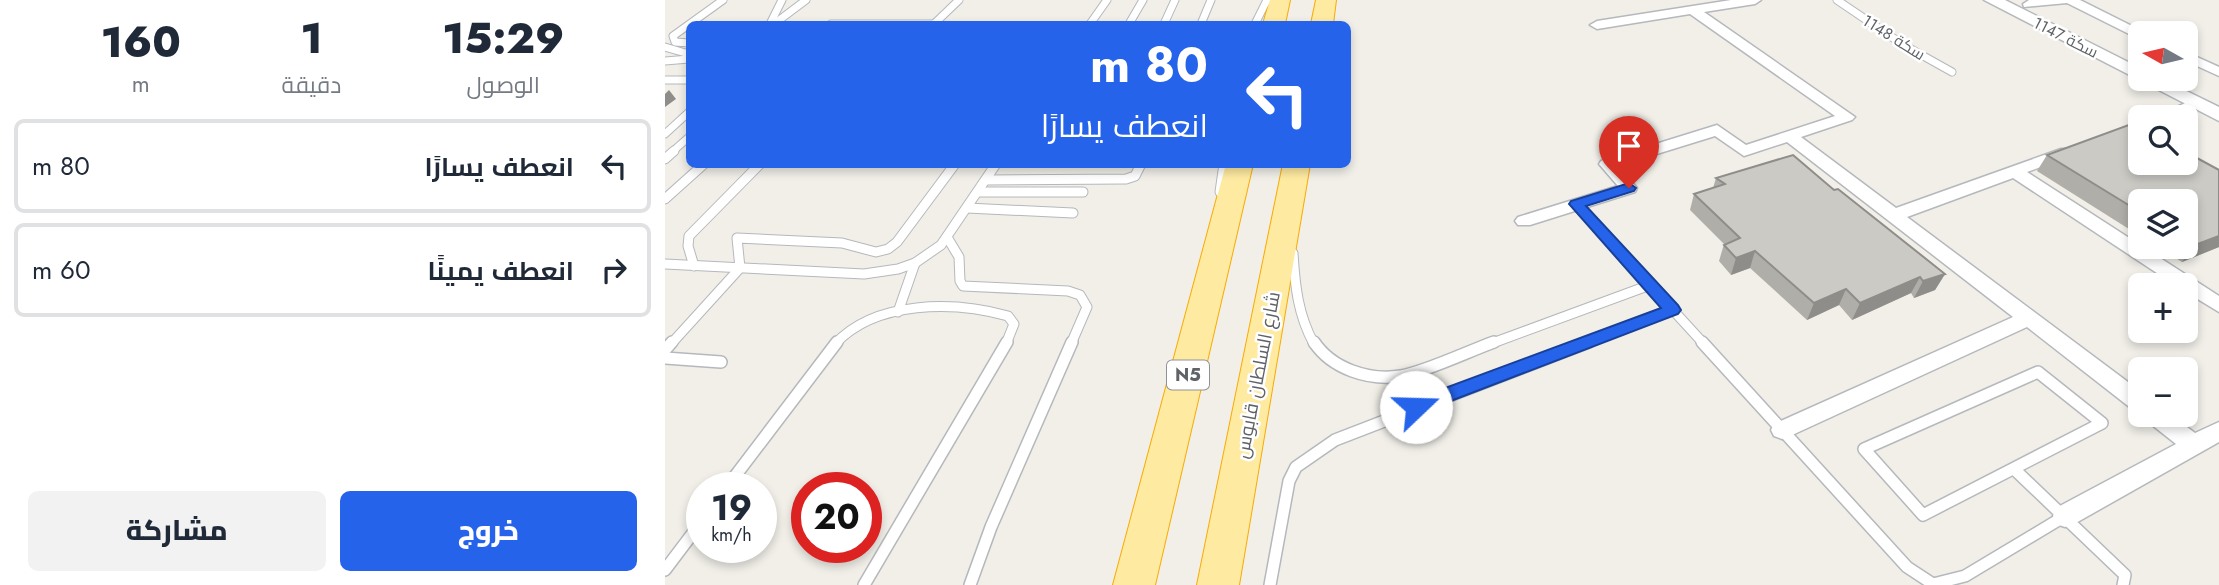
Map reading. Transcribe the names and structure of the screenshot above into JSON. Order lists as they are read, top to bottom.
{
  "streets": {
    "highway": ["N5", "شارع السلطان قابوس"],
    "street": ["سكة 1147"],
    "lane": ["سكة 1148"]
  },
  "north": "left",
  "page": {
    "eta": [
      "15:29",
      "الوصول",
      "1",
      "دقيقة",
      "160",
      "m"
    ],
    "map_buttons": ["+", "−"],
    "turn": ["80 m", "انعطف يسارًا"],
    "list": [
      {
        "name": "انعطف يسارًا",
        "value": "80 m"
      },
      {
        "name": "انعطف يمينًا",
        "value": "60 m"
      }
    ],
    "speed": "19 km/h",
    "limit": "20",
    "buttons": ["خروج", "مشاركة"]
  }
}
